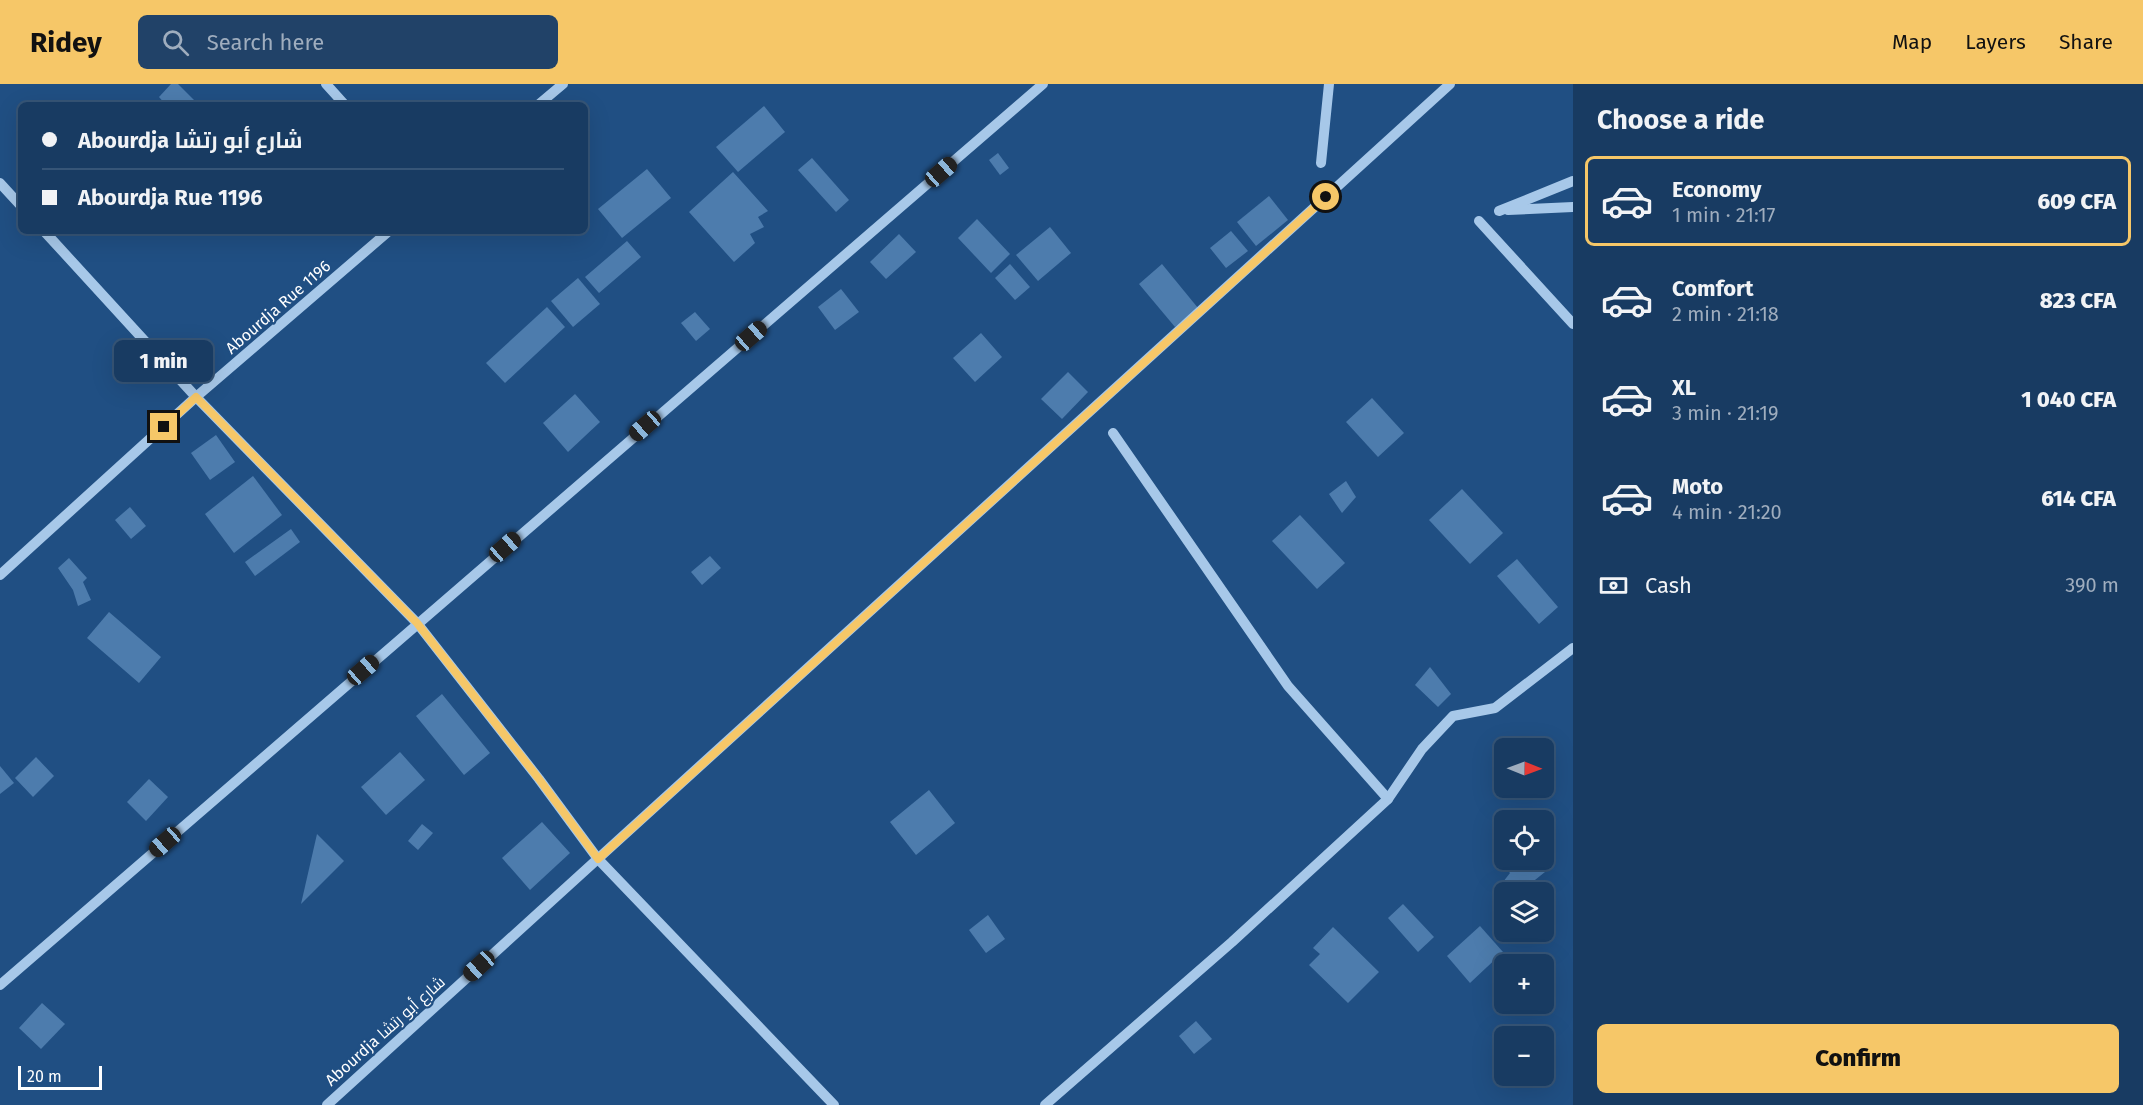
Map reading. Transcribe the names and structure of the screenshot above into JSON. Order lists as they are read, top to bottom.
{
  "streets": {
    "street": ["Abourdja Rue 1196", "Abourdja شارع أبو رتشا"]
  },
  "scale_bar": "20 m",
  "north": "right",
  "page": {
    "header": "Ridey",
    "search": "Search here",
    "nav": ["Map", "Layers", "Share"],
    "heading": "Choose a ride",
    "banner": ["Abourdja شارع أبو رتشا", "Abourdja Rue 1196"],
    "list": [
      {
        "name": "Economy",
        "note": "1 min · 21:17",
        "value": "609 CFA"
      },
      {
        "name": "Comfort",
        "note": "2 min · 21:18",
        "value": "823 CFA"
      },
      {
        "name": "XL",
        "note": "3 min · 21:19",
        "value": "1 040 CFA"
      },
      {
        "name": "Moto",
        "note": "4 min · 21:20",
        "value": "614 CFA"
      }
    ],
    "bubble": "1 min",
    "pay": ["Cash", "390 m"],
    "map_buttons": ["+", "−"],
    "buttons": "Confirm",
    "scale": "20 m"
  }
}
